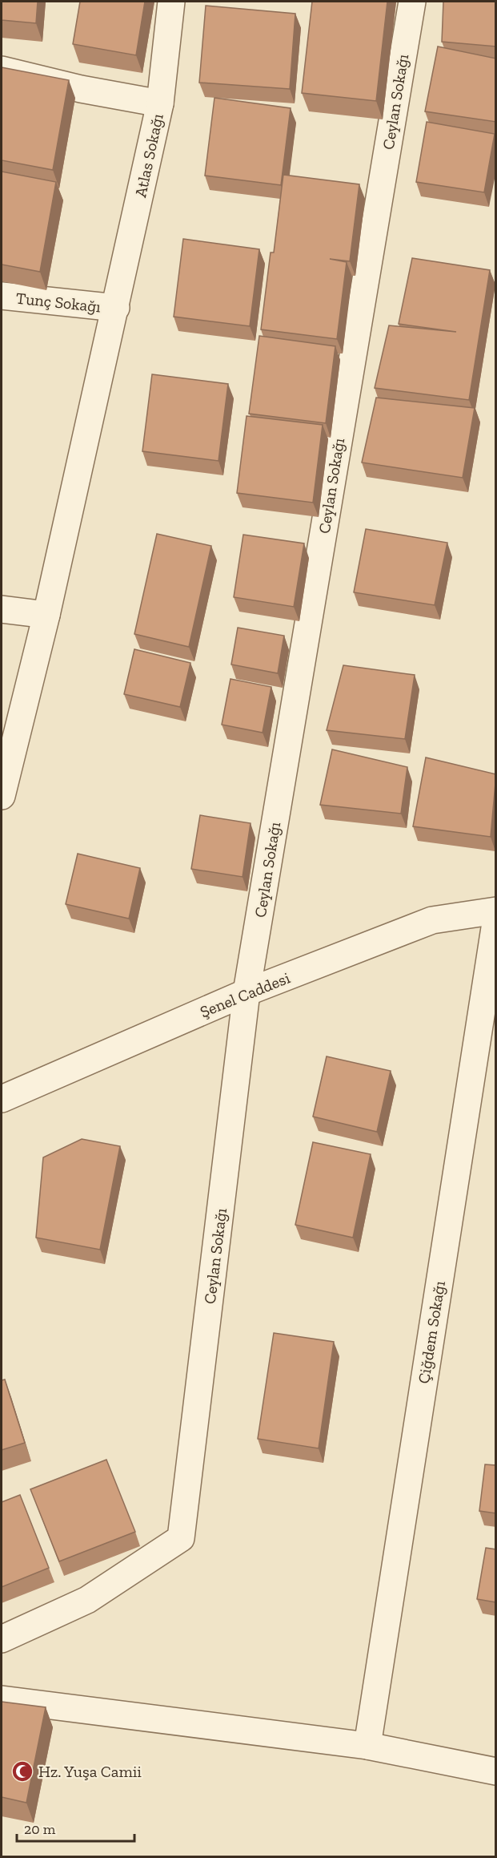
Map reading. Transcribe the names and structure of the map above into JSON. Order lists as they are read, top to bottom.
{
  "streets": {
    "street": [
      "Ceylan Sokağı",
      "Atlas Sokağı",
      "Tunç Sokağı",
      "Şenel Caddesi",
      "Çiğdem Sokağı"
    ]
  },
  "crossings": [
    ["Ceylan Sokağı", "Şenel Caddesi"],
    ["Atlas Sokağı", "Tunç Sokağı"]
  ],
  "places": {
    "mosque": ["Hz. Yuşa Camii"]
  },
  "scale_bar": "20 m"
}
